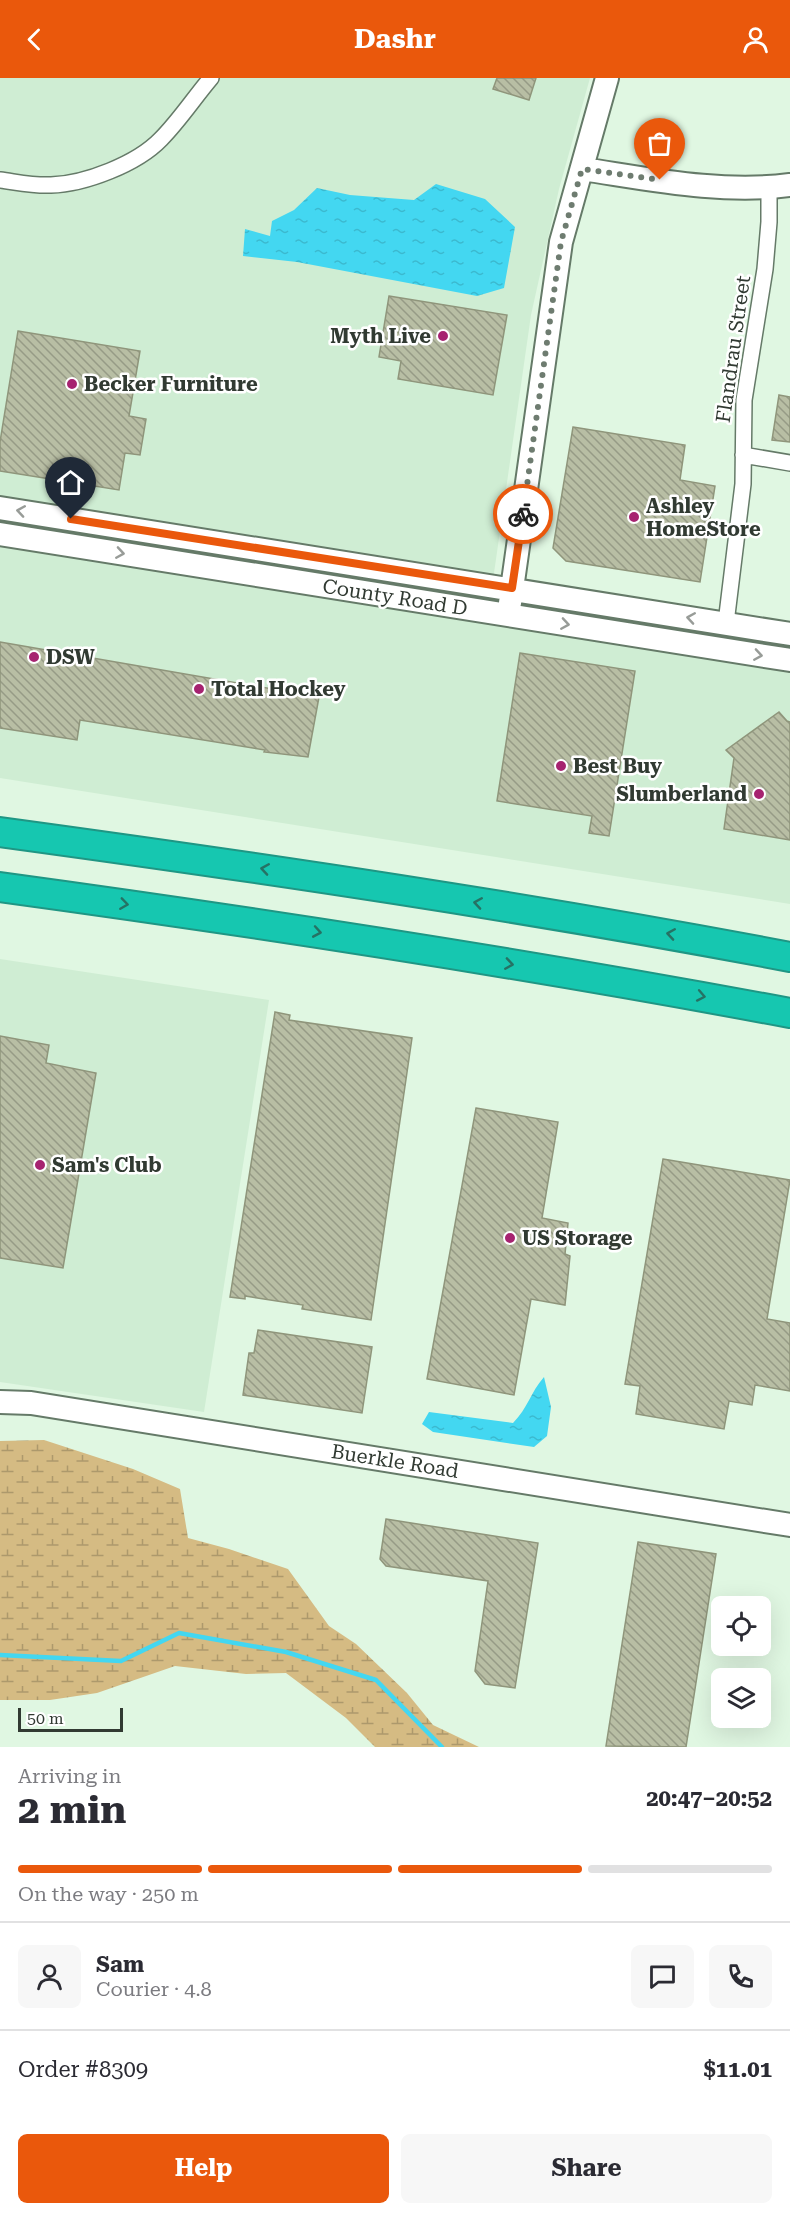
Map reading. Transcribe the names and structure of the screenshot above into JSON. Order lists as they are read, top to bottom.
{
  "streets": {
    "street": ["Flandrau Street", "County Road D", "Buerkle Road"]
  },
  "crossings": [
    ["Flandrau Street", "County Road D"]
  ],
  "places": [
    "Myth Live",
    "Becker Furniture",
    "Ashley HomeStore",
    "DSW",
    "Total Hockey",
    "Best Buy",
    "Slumberland",
    "Sam's Club",
    "US Storage"
  ],
  "scale_bar": "50 m",
  "page": {
    "header": "Dashr",
    "scale": "50 m",
    "heading": ["2 min", "Arriving in", "20:47–20:52"],
    "panel": [
      "Sam",
      "Courier · 4.8",
      "Order #8309",
      "$11.01"
    ],
    "bar": "On the way · 250 m",
    "buttons": ["Help", "Share"]
  }
}
